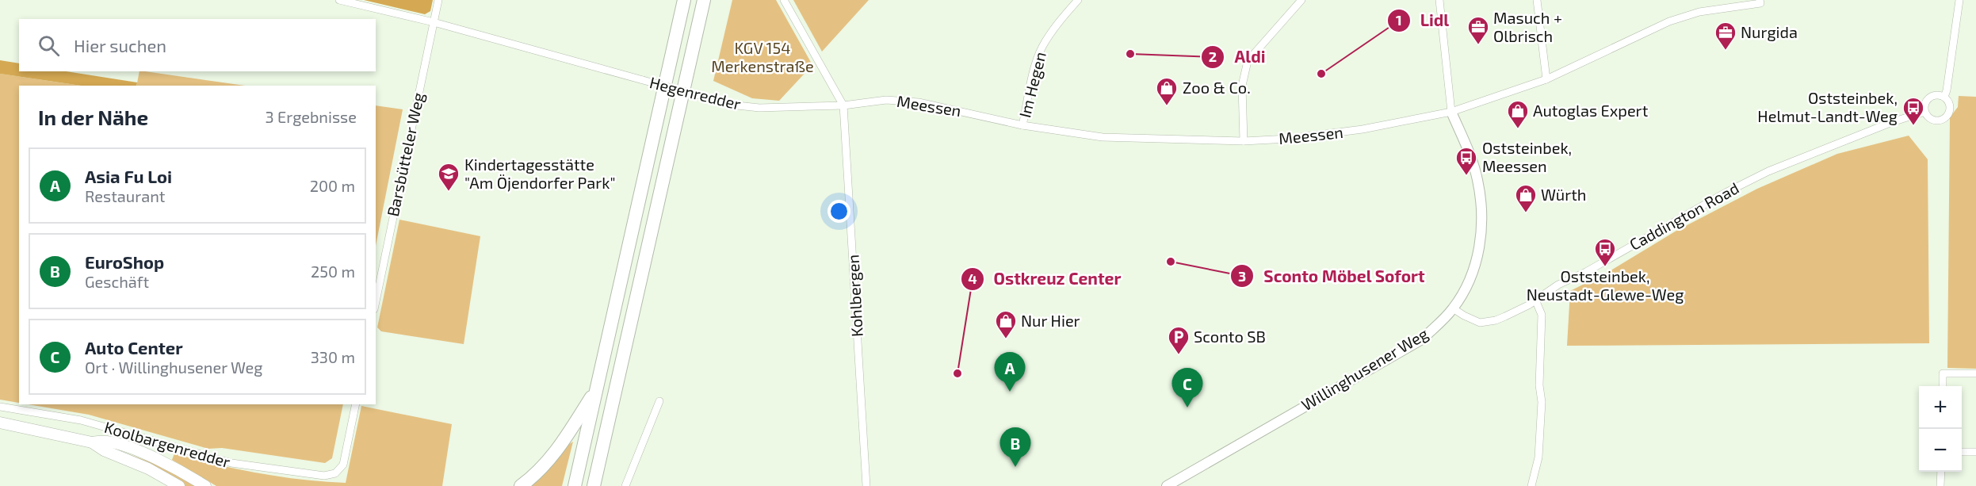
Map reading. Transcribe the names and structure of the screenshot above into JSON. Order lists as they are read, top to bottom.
{
  "streets": {
    "street": [
      "Im Hegen",
      "Hegenredder",
      "Meessen",
      "Barsbütteler Weg",
      "Caddington Road",
      "Kohlbergen",
      "Willinghusener Weg",
      "Koolbargenredder"
    ]
  },
  "crossings": [
    ["Im Hegen", "Meessen"],
    ["Hegenredder", "Meessen"],
    ["Hegenredder", "Barsbütteler Weg"],
    ["Hegenredder", "Kohlbergen"],
    ["Meessen", "Kohlbergen"],
    ["Meessen", "Willinghusener Weg"],
    ["Caddington Road", "Willinghusener Weg"]
  ],
  "parks": ["KGV 154 Merkenstraße"],
  "places": {
    "office": ["Masuch + Olbrisch", "Nurgida"],
    "other": [
      "Aldi",
      "Lidl",
      "Sconto Möbel Sofort",
      "Ostkreuz Center"
    ],
    "shop": [
      "Zoo & Co.",
      "Autoglas Expert",
      "Würth",
      "Nur Hier"
    ],
    "bus stop": ["Oststeinbek, Helmut-Landt-Weg", "Oststeinbek, Meessen", "Oststeinbek, Neustadt-Glewe-Weg"],
    "school or university": ["Kindertagesstätte \"Am Öjendorfer Park\""],
    "parking": ["Sconto SB"]
  },
  "page": {
    "search": "Hier suchen",
    "heading": ["In der Nähe", "3 Ergebnisse"],
    "list": [
      {
        "mark": "A",
        "name": "Asia Fu Loi",
        "note": "Restaurant",
        "value": "200 m"
      },
      {
        "mark": "B",
        "name": "EuroShop",
        "note": "Geschäft",
        "value": "250 m"
      },
      {
        "mark": "C",
        "name": "Auto Center",
        "note": "Ort · Willinghusener Weg",
        "value": "330 m"
      }
    ],
    "pins": ["A", "C", "B"],
    "map_buttons": ["+", "−"]
  }
}
